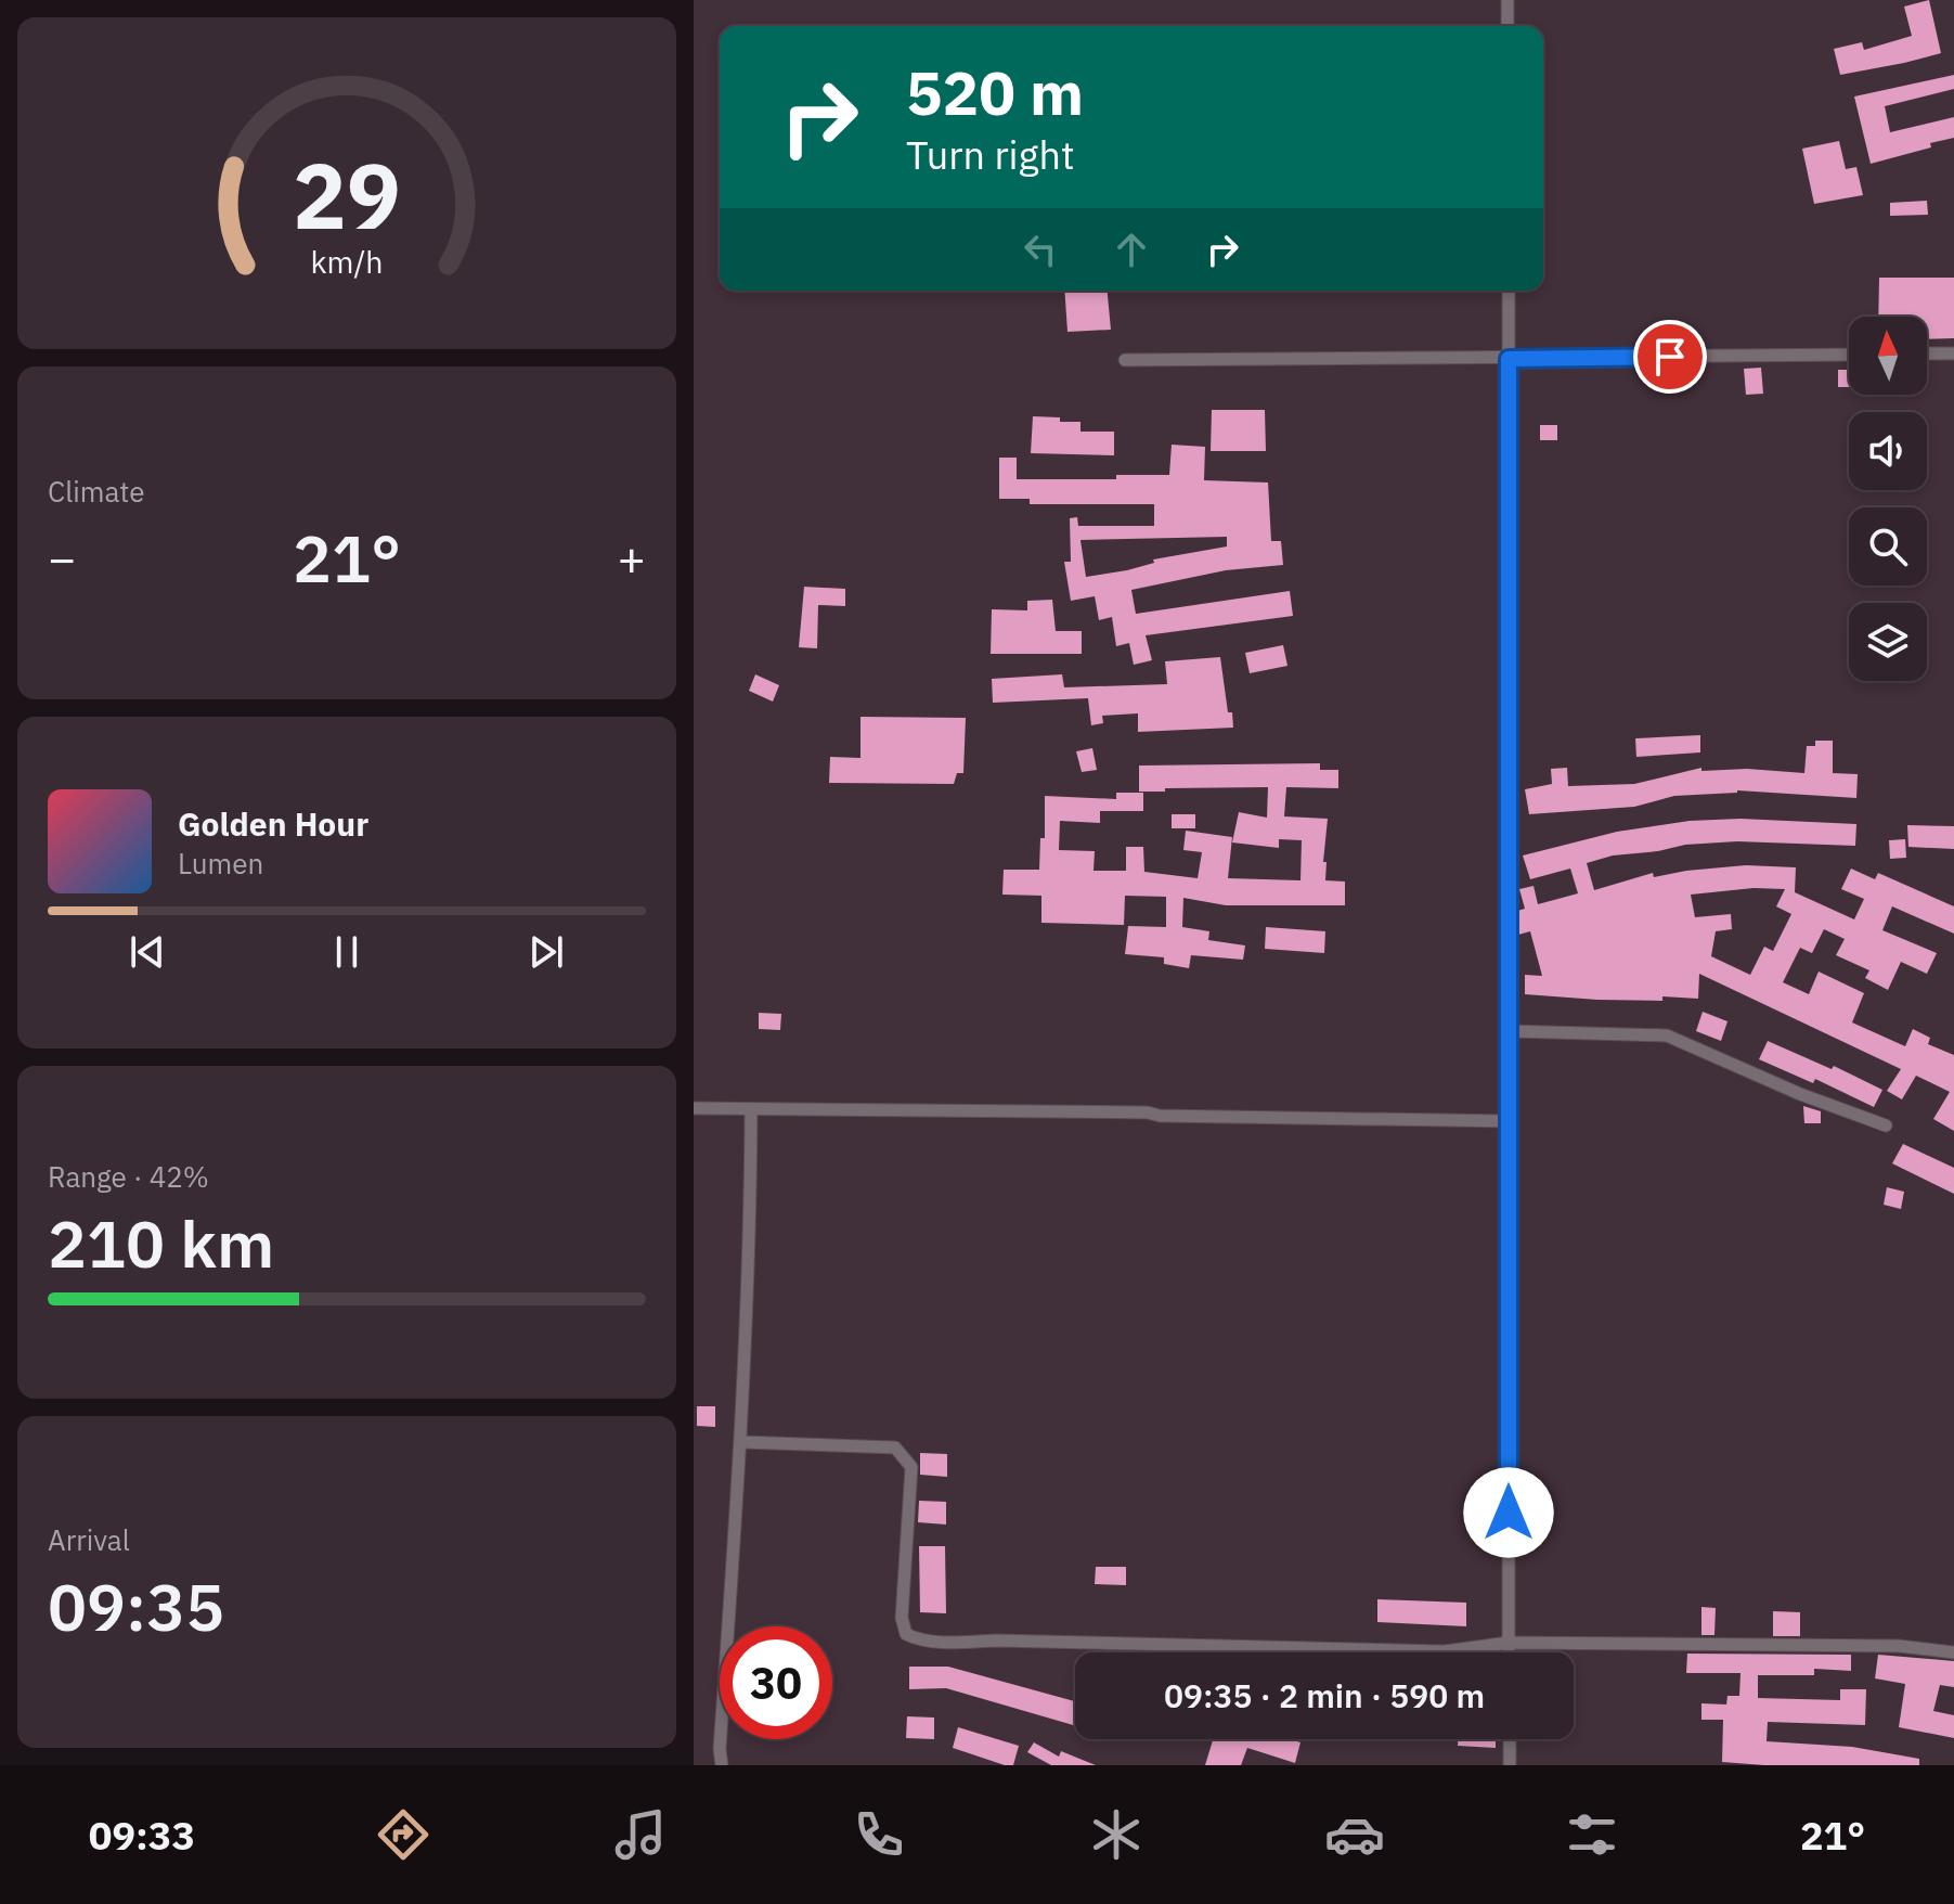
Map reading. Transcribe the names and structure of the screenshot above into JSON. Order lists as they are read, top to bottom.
{
  "north": "top",
  "page": {
    "turn": ["520 m", "Turn right"],
    "tile": [
      "Climate",
      ["Range · 42%", "210 km"],
      ["Arrival", "09:35"]
    ],
    "heat": ["−", "21°", "+"],
    "song": ["Golden Hour", "Lumen"],
    "limit": "30",
    "trip": "09:35 · 2 min · 590 m",
    "tabs": ["09:33", "21°"],
    "gauge": ["29", "km/h"]
  }
}
